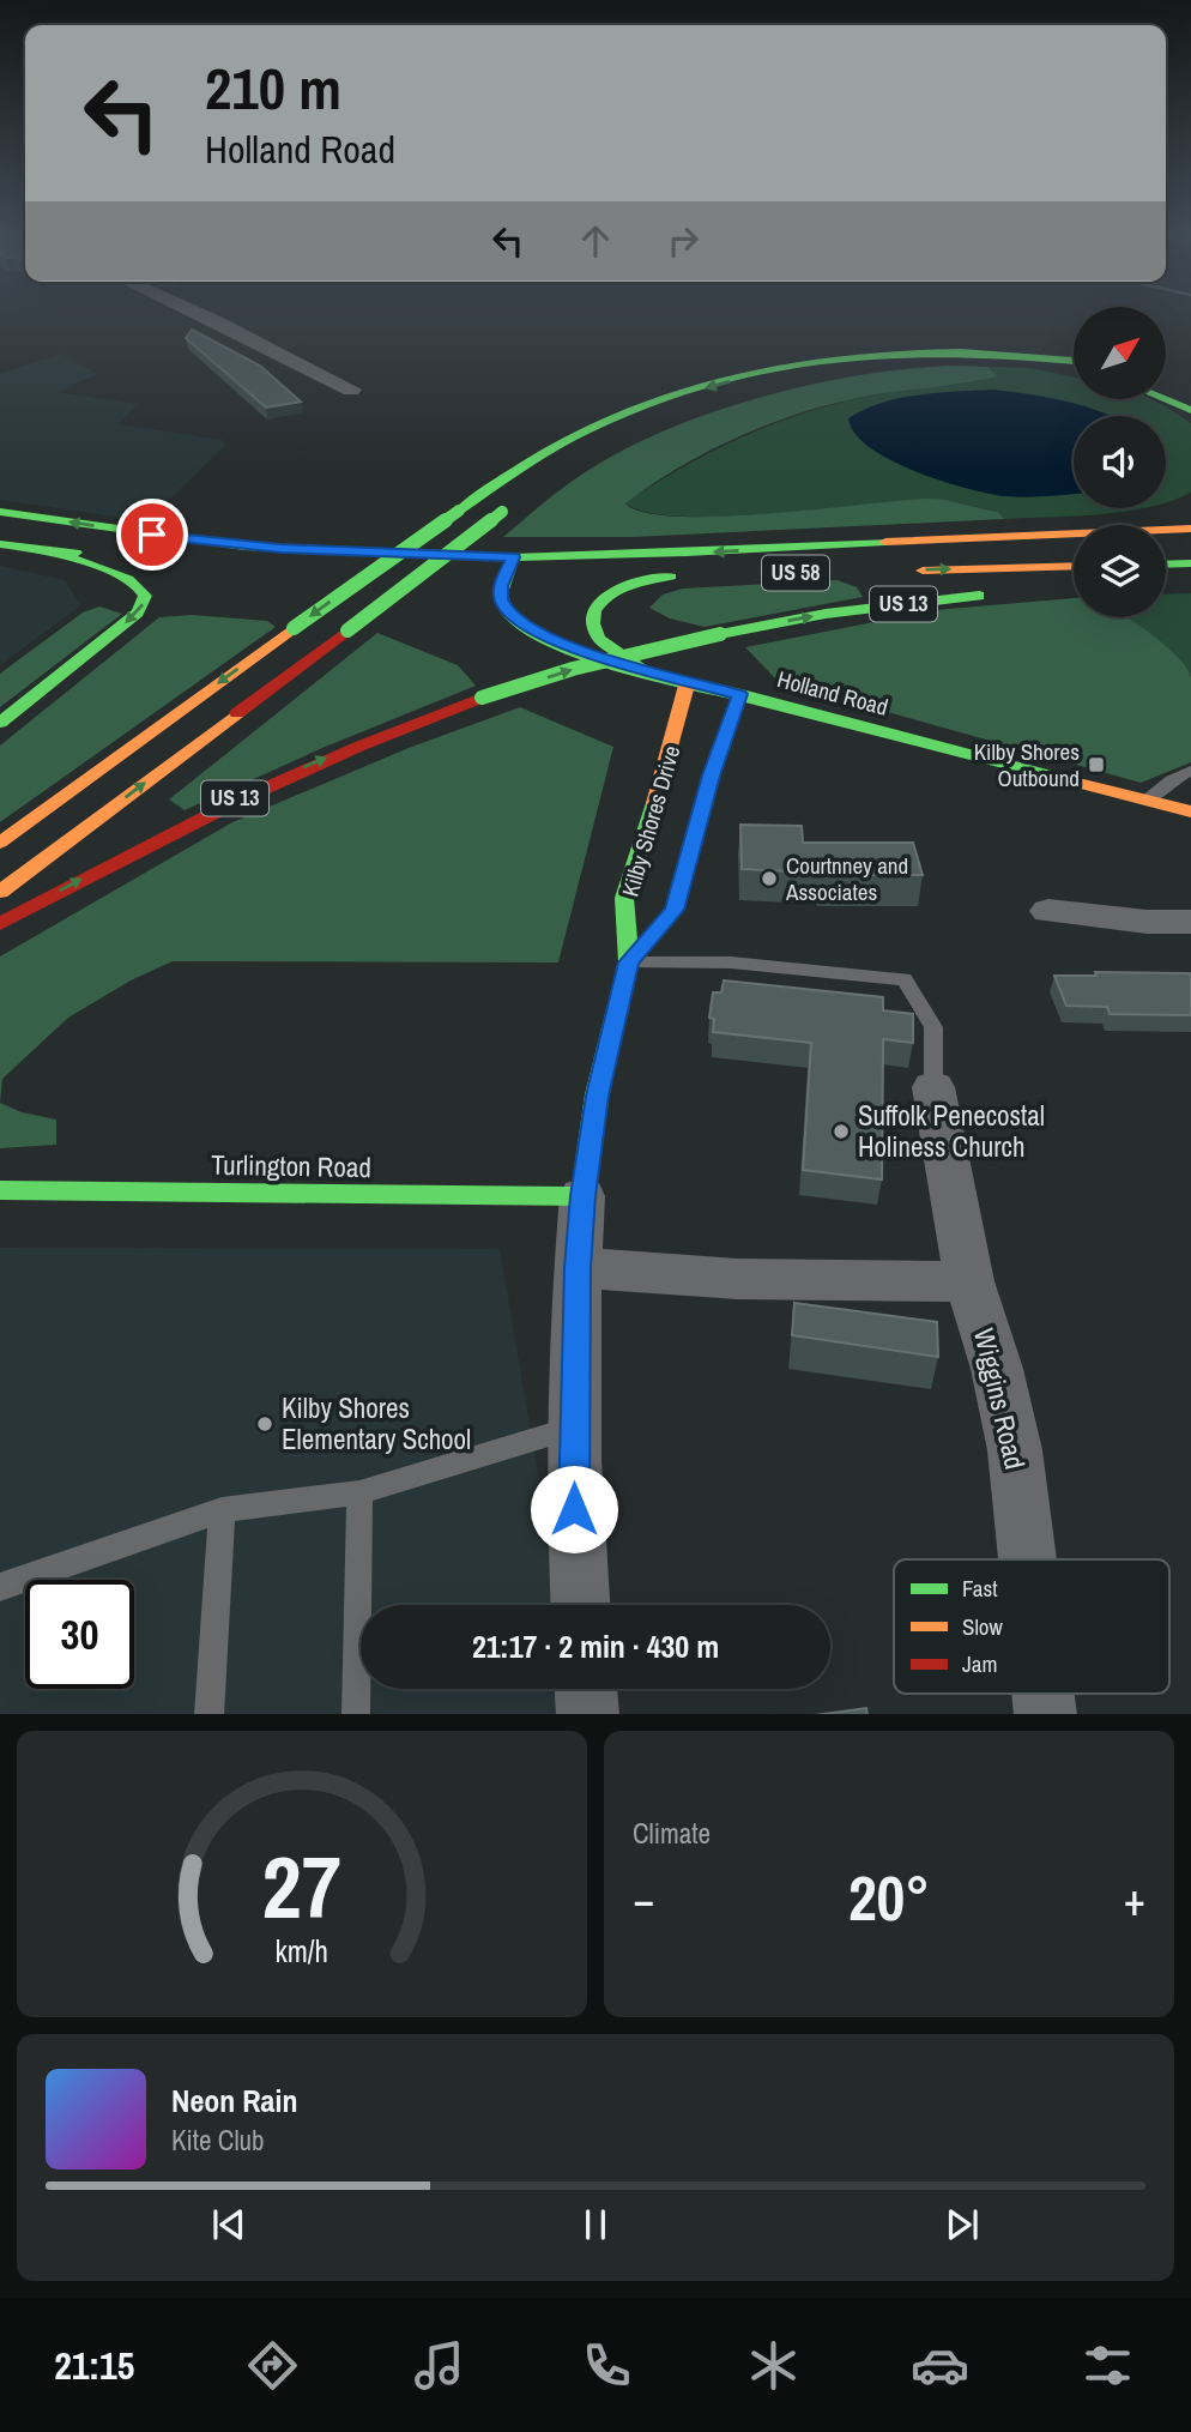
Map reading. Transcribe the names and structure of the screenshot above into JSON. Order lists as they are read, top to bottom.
{
  "streets": {
    "main road": [
      "US 58",
      "US 13",
      "Holland Road",
      "Kilby Shores Drive",
      "Turlington Road"
    ],
    "street": ["Wiggins Road"]
  },
  "crossings": [
    ["Holland Road", "Kilby Shores Drive"],
    ["Kilby Shores Drive", "Turlington Road"]
  ],
  "places": {
    "transit": ["Kilby Shores Outbound"],
    "other": ["Courtnney and Associates", "Suffolk Penecostal Holiness Church", "Kilby Shores Elementary School"]
  },
  "legend": ["Fast", "Slow", "Jam"],
  "north": "top right",
  "page": {
    "turn": ["210 m", "Holland Road"],
    "limit": "30",
    "trip": "21:17 · 2 min · 430 m",
    "tile": "Climate",
    "heat": ["−", "20°", "+"],
    "song": ["Neon Rain", "Kite Club"],
    "tabs": "21:15",
    "gauge": ["27", "km/h"]
  }
}
